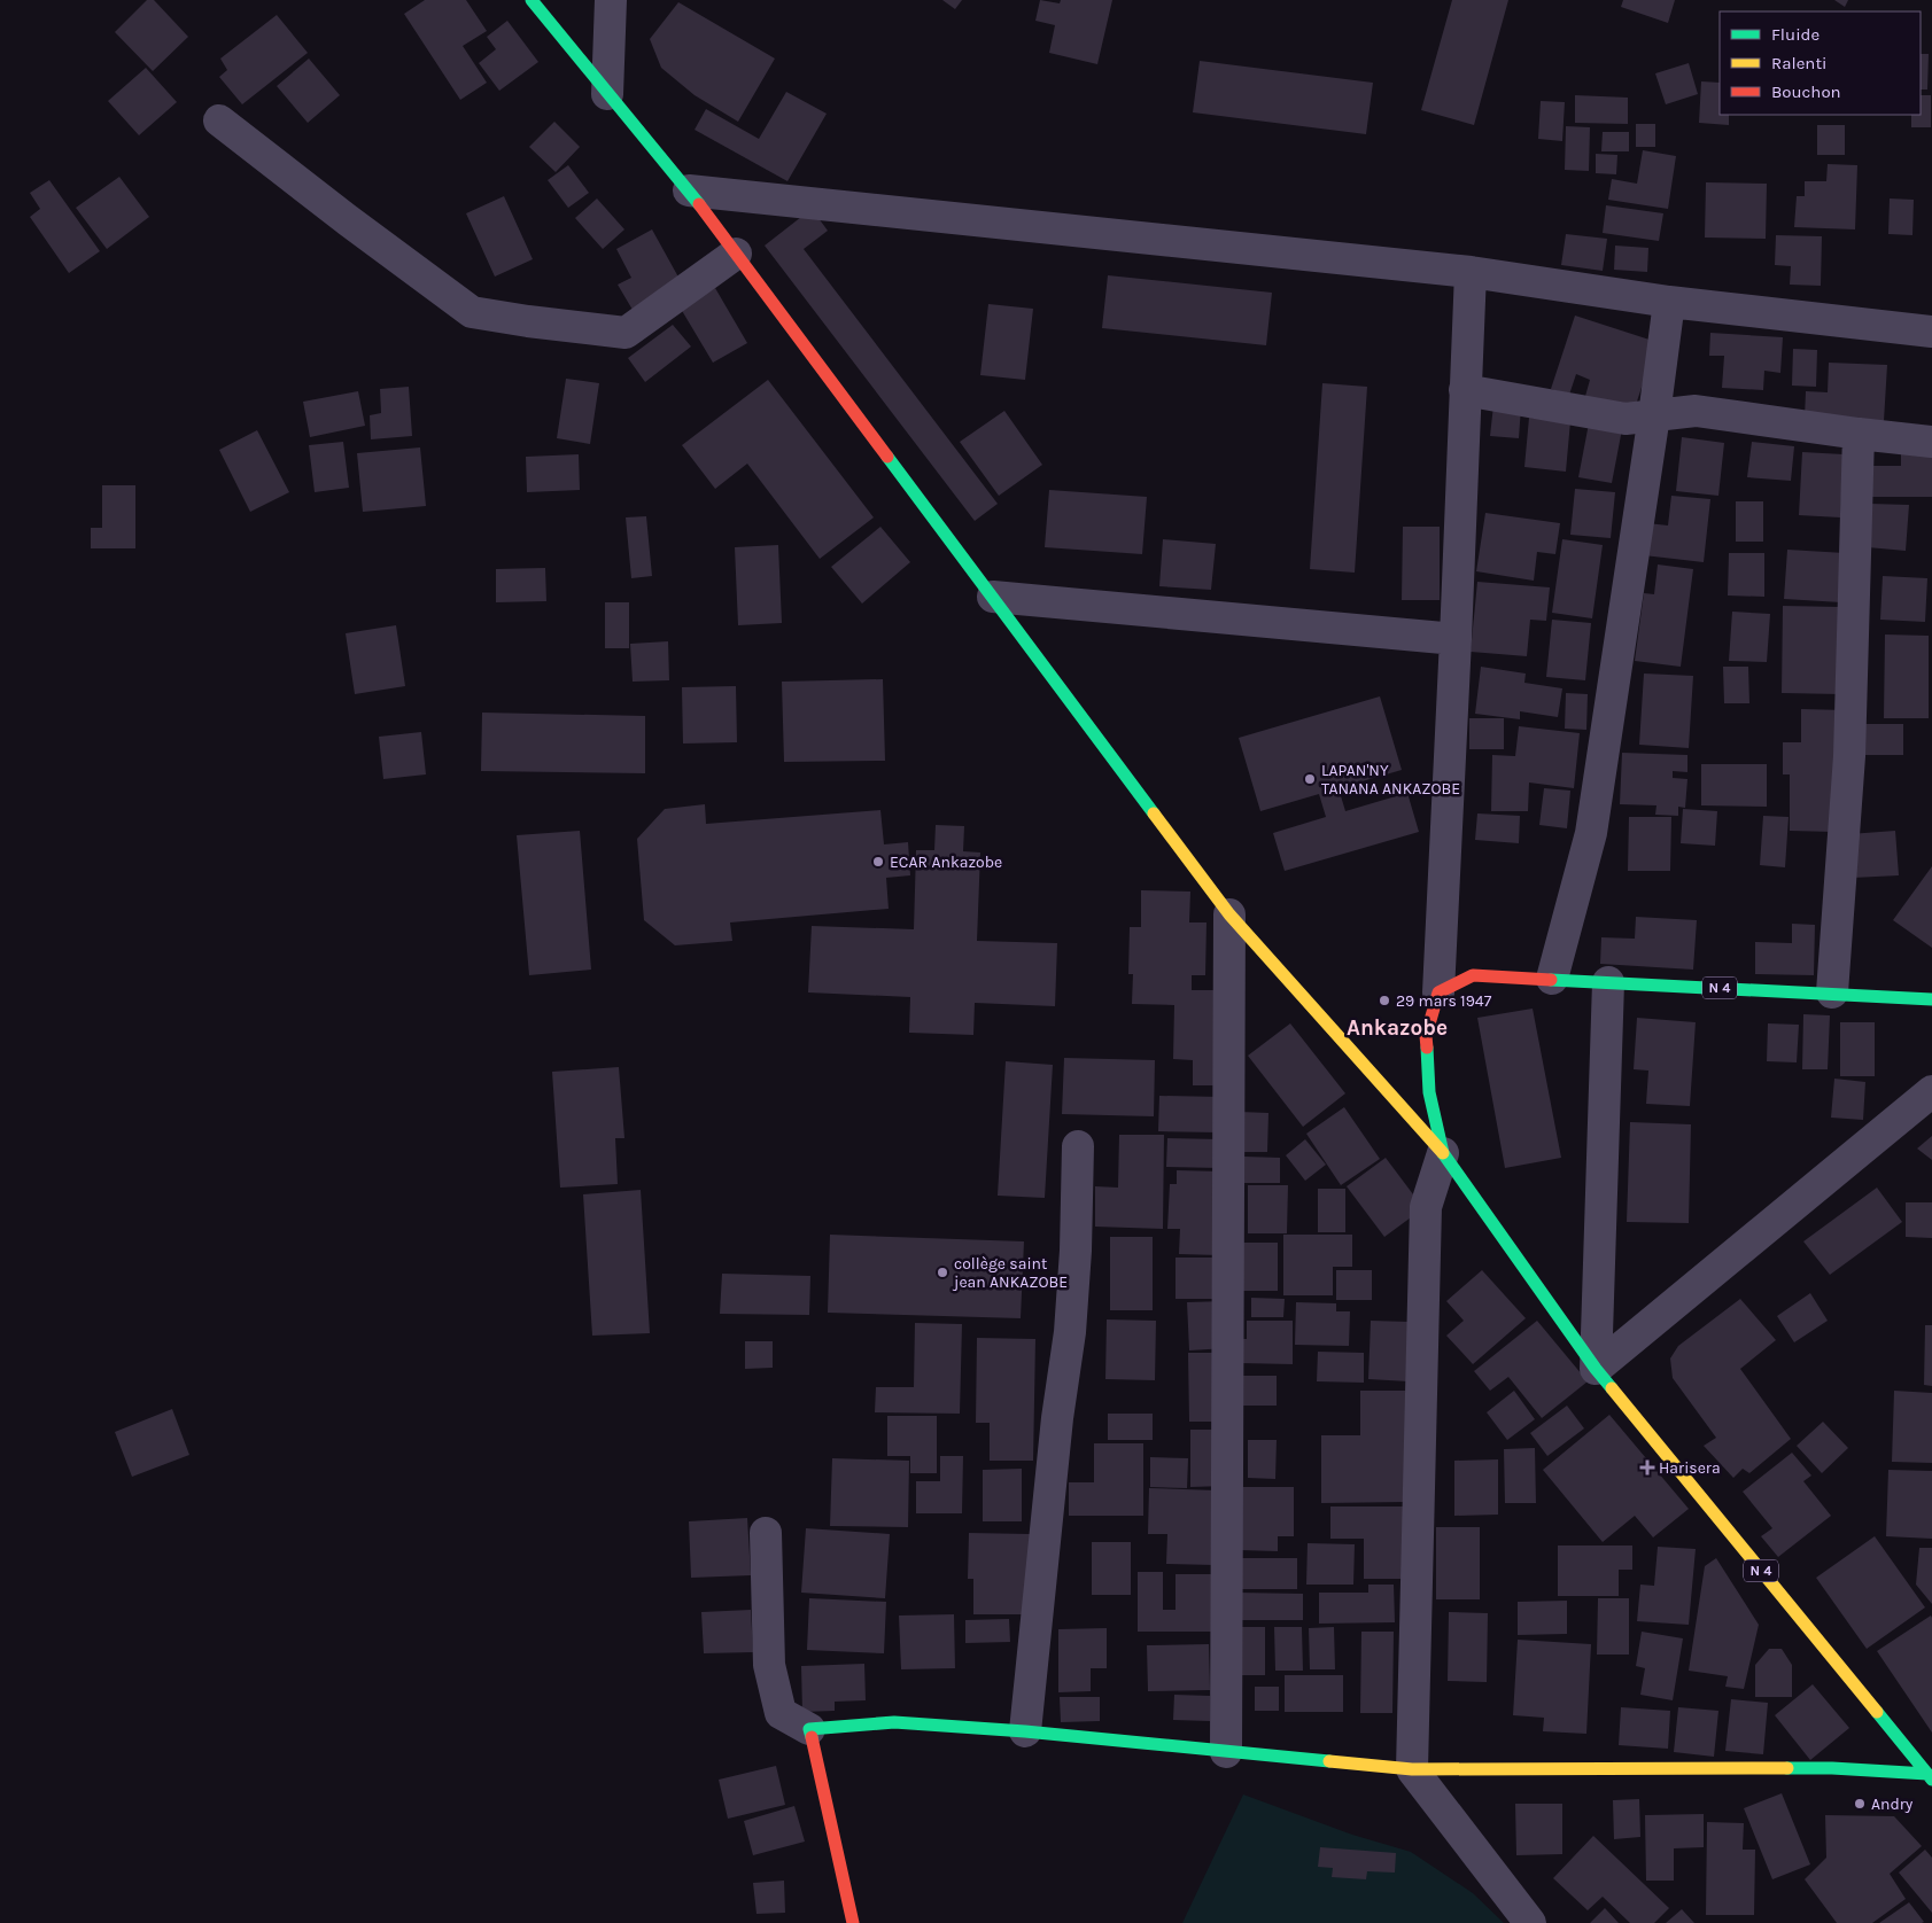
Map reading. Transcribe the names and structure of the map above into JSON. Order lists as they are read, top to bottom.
{
  "streets": {
    "street": ["N 4"]
  },
  "districts": ["Ankazobe"],
  "places": {
    "other": [
      "LAPAN'NY TANANA ANKAZOBE",
      "ECAR Ankazobe",
      "29 mars 1947",
      "collège saint jean ANKAZOBE",
      "Andry"
    ],
    "health": ["Harisera"]
  },
  "legend": ["Fluide", "Ralenti", "Bouchon"]
}
